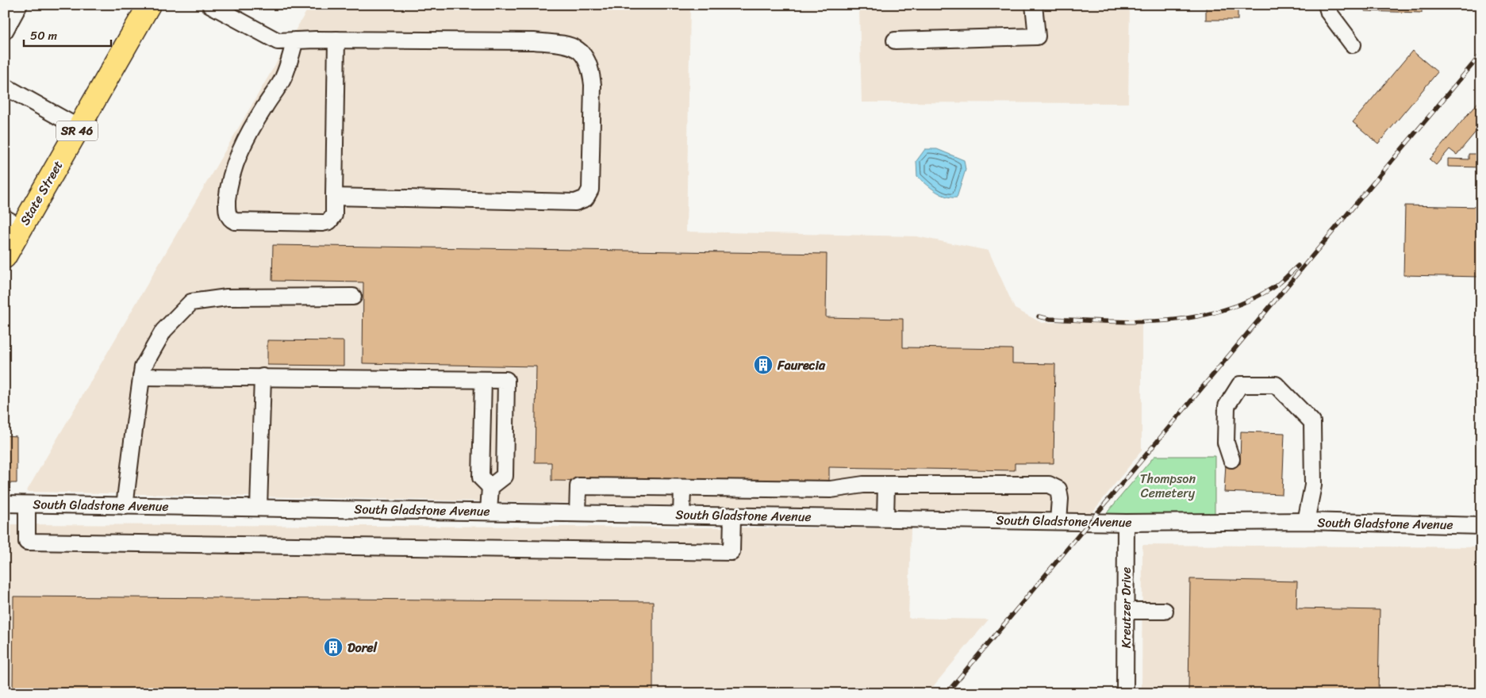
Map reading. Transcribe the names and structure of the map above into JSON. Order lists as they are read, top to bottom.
{
  "streets": {
    "highway": ["SR 46", "State Street"],
    "street": ["South Gladstone Avenue", "Kreutzer Drive"]
  },
  "crossings": [
    ["South Gladstone Avenue", "Kreutzer Drive"]
  ],
  "parks": ["Thompson Cemetery"],
  "places": {
    "building": ["Faurecia", "Dorel"]
  },
  "scale_bar": "50 m"
}
